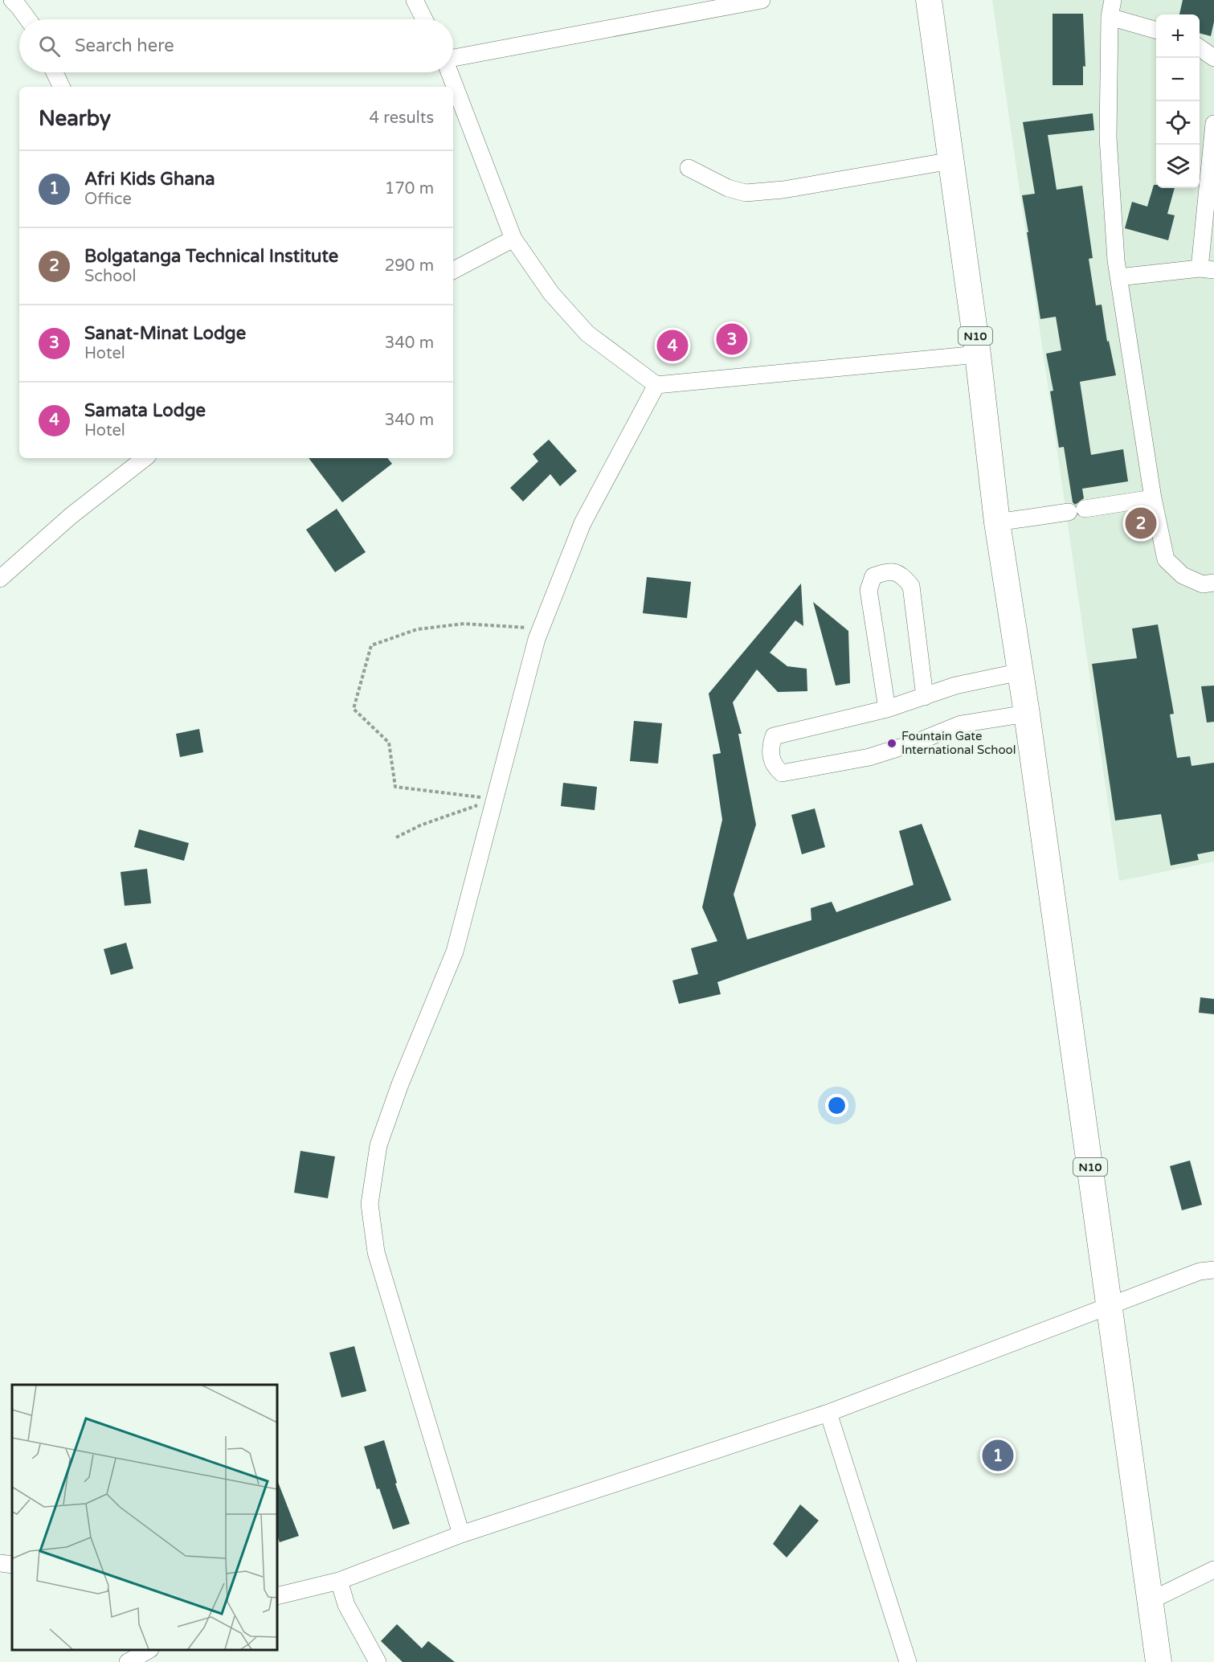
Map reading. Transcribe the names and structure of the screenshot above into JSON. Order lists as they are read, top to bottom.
{
  "streets": {
    "highway": ["N10"]
  },
  "places": ["Fountain Gate International School"],
  "page": {
    "map_buttons": ["+", "−"],
    "search": "Search here",
    "heading": ["Nearby", "4 results"],
    "list": [
      {
        "mark": "1",
        "name": "Afri Kids Ghana",
        "note": "Office",
        "value": "170 m"
      },
      {
        "mark": "2",
        "name": "Bolgatanga Technical Institute",
        "note": "School",
        "value": "290 m"
      },
      {
        "mark": "3",
        "name": "Sanat-Minat Lodge",
        "note": "Hotel",
        "value": "340 m"
      },
      {
        "mark": "4",
        "name": "Samata Lodge",
        "note": "Hotel",
        "value": "340 m"
      }
    ],
    "pins": [
      "3",
      "4",
      "2",
      "1"
    ]
  }
}
